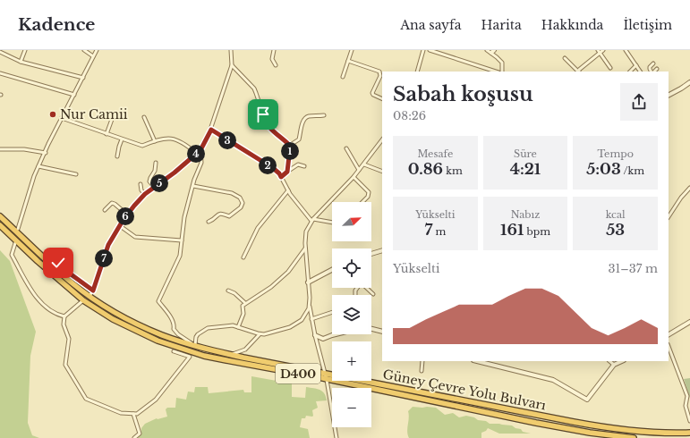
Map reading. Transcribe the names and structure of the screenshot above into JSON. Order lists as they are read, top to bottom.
{
  "streets": {
    "highway": ["D400", "Güney Çevre Yolu Bulvarı"]
  },
  "places": ["Nur Camii"],
  "north": "top right",
  "page": {
    "header": "Kadence",
    "nav": [
      "Ana sayfa",
      "Harita",
      "Hakkında",
      "İletişim"
    ],
    "heading": ["Sabah koşusu", "08:26"],
    "pins": [
      "3",
      "1",
      "4",
      "2",
      "5",
      "6",
      "7"
    ],
    "stats": [
      ["Mesafe", "0.86 km"],
      ["Süre", "4:21"],
      ["Tempo", "5:03 /km"],
      ["Yükselti", "7 m"],
      ["Nabız", "161 bpm"],
      ["kcal", "53"]
    ],
    "map_buttons": ["+", "−"],
    "chart": ["Yükselti", "31–37 m"]
  }
}
